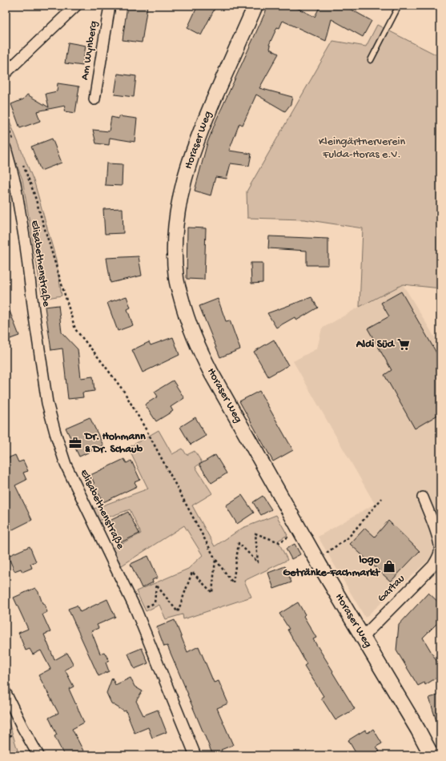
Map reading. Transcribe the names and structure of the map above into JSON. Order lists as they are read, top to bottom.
{
  "streets": {
    "main road": ["Horaser Weg"],
    "street": ["Am Wynberg", "Elisabethenstraße", "Gartau"]
  },
  "crossings": [
    ["Horaser Weg", "Gartau"]
  ],
  "parks": ["Kleingärtnerverein Fulda-Horas e.V."],
  "places": {
    "supermarket": ["Aldi Süd"],
    "office": ["Dr. Hohmann & Dr. Schaub"],
    "shop": ["logo Getränke-Fachmarkt"]
  }
}
